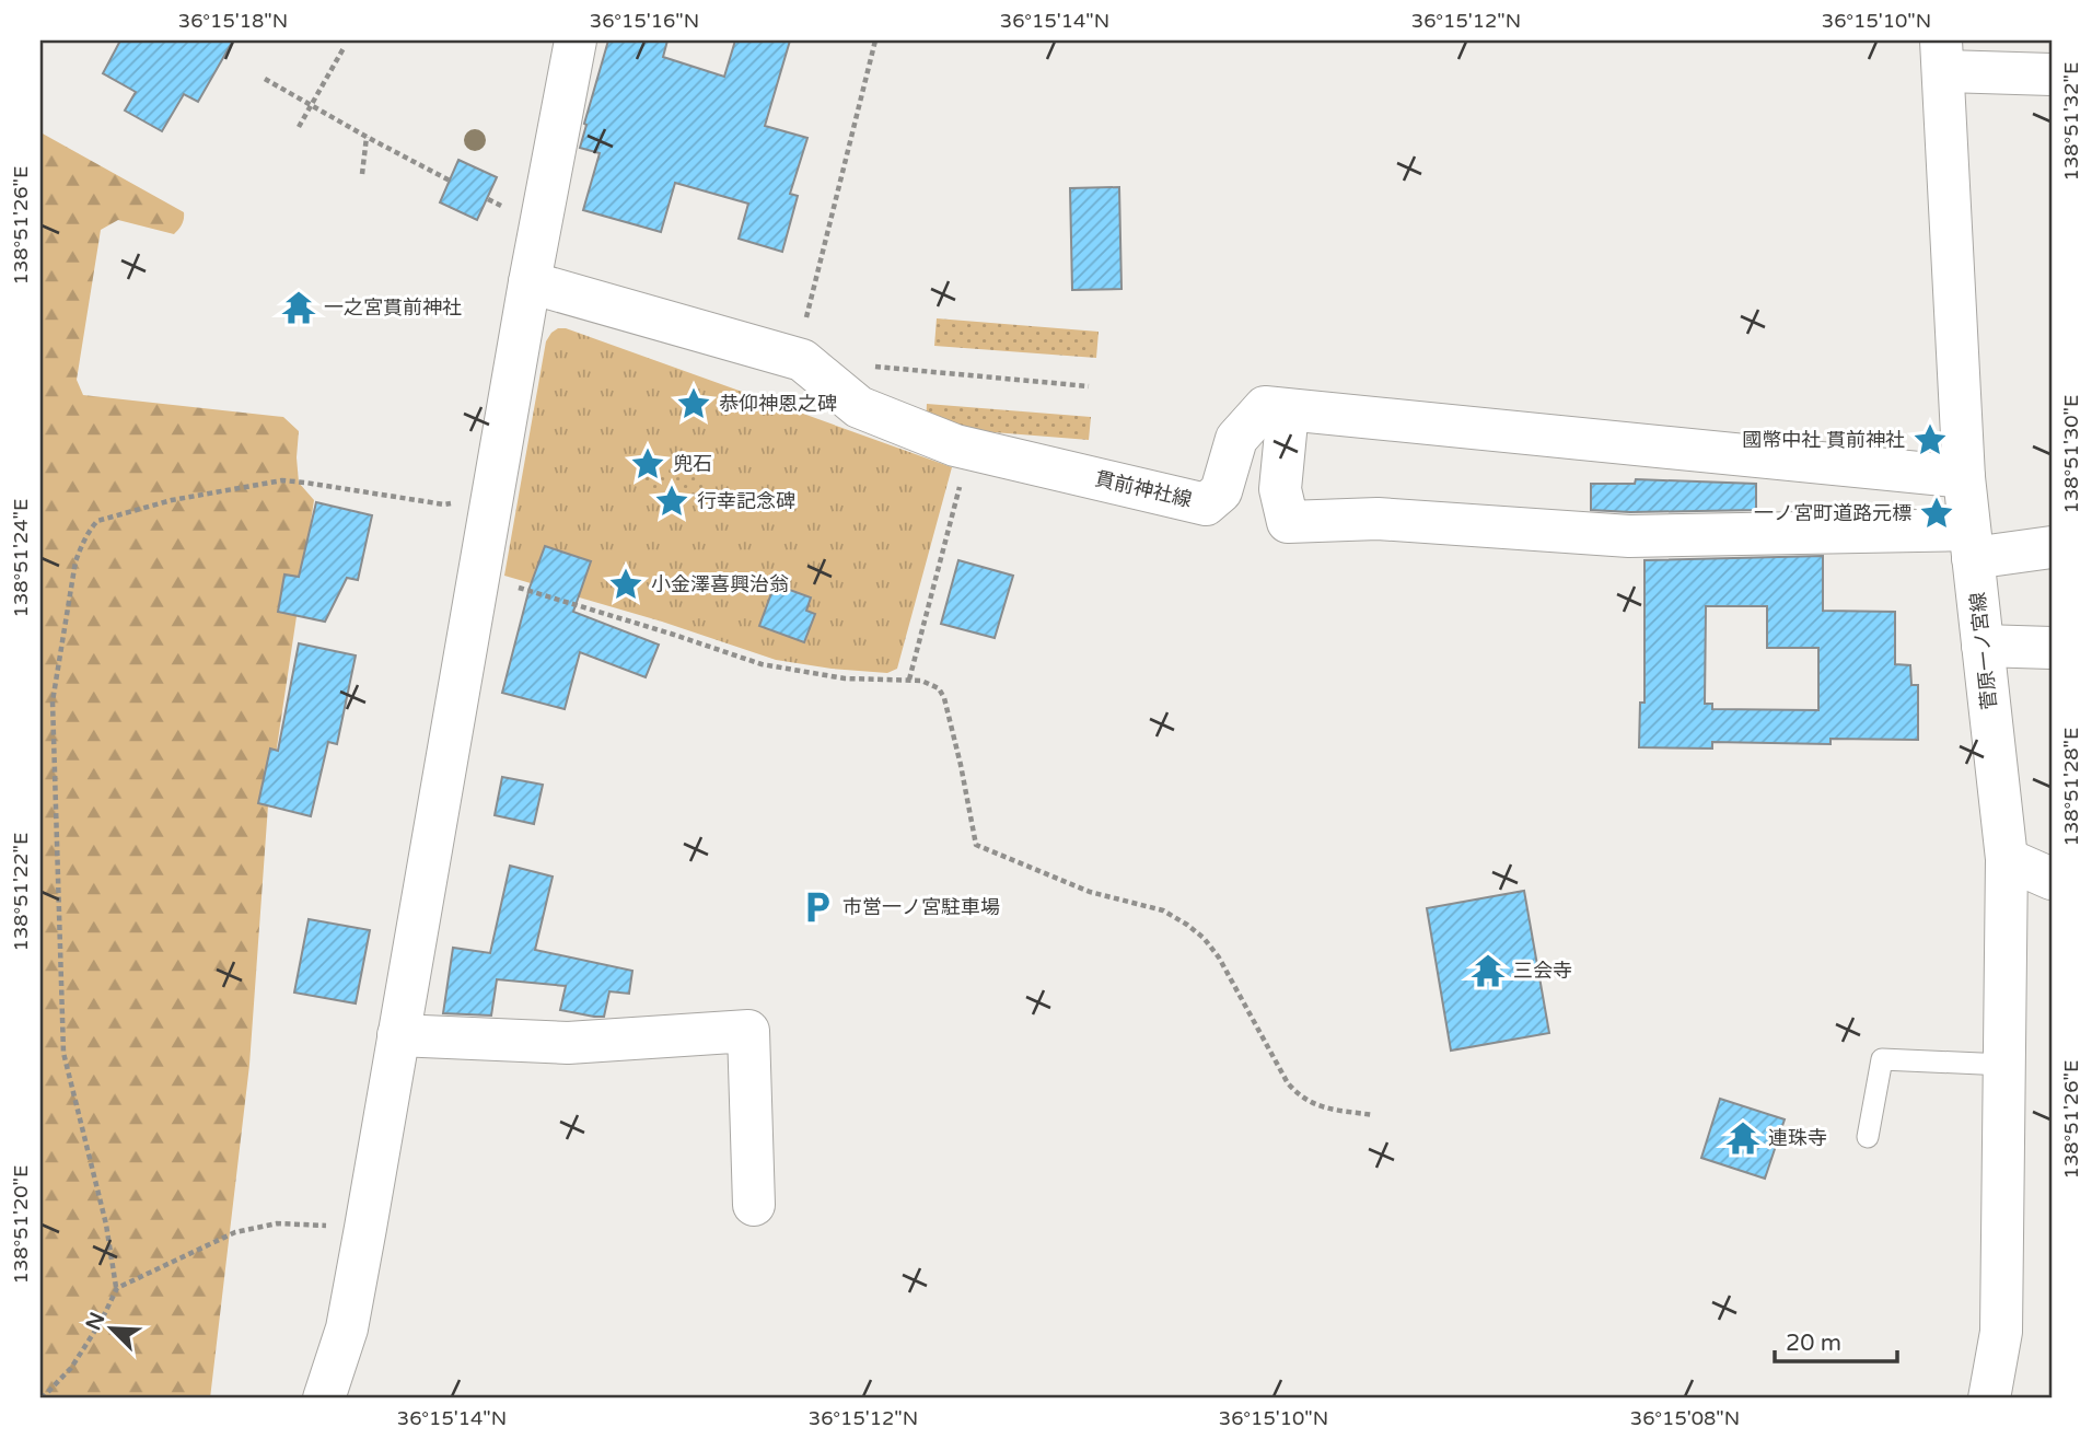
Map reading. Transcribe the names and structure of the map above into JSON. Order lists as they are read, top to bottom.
{
  "streets": {
    "street": ["貫前神社線", "菅原一ノ宮線"]
  },
  "crossings": [
    ["貫前神社線", "菅原一ノ宮線"]
  ],
  "places": {
    "temple": ["一之宮貫前神社", "三会寺", "連珠寺"],
    "place": [
      "恭仰神恩之碑",
      "國幣中社 貫前神社",
      "兜石",
      "行幸記念碑",
      "一ノ宮町道路元標",
      "小金澤喜興治翁"
    ],
    "parking": ["市営一ノ宮駐車場"]
  },
  "scale_bar": "20 m",
  "north": "top left",
  "coordinates": [
    "36°15'18\"N",
    "36°15'16\"N",
    "36°15'14\"N",
    "36°15'12\"N",
    "36°15'10\"N",
    "138°51'32\"E",
    "138°51'26\"E",
    "138°51'30\"E",
    "138°51'24\"E",
    "138°51'28\"E",
    "138°51'22\"E",
    "138°51'20\"E",
    "36°15'08\"N"
  ]
}
